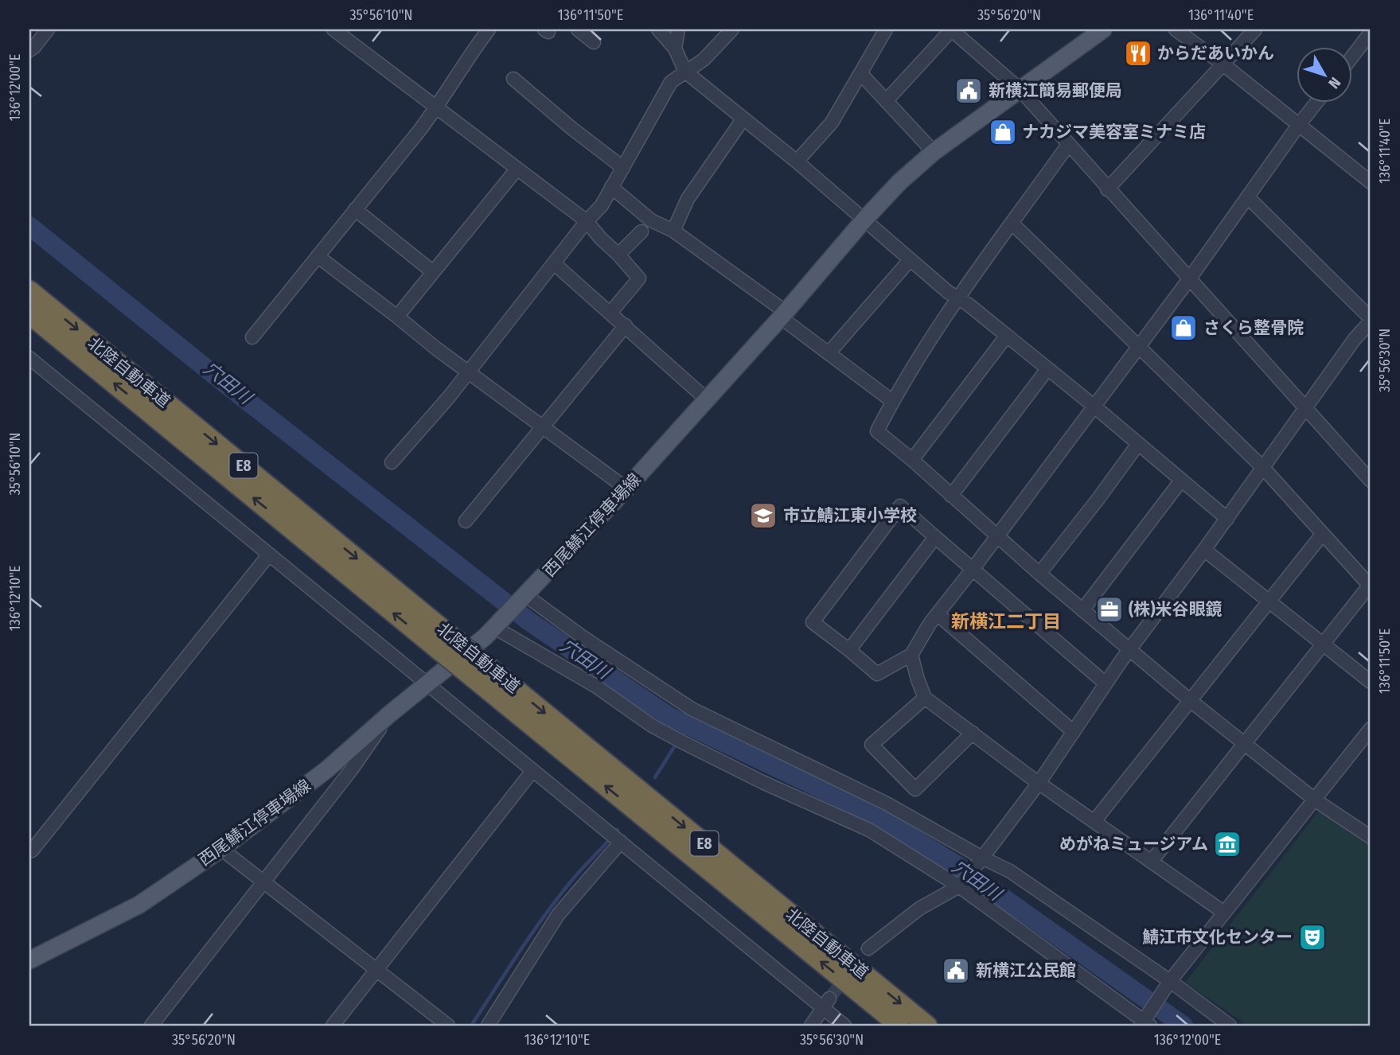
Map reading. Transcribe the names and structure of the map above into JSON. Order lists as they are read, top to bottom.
{
  "streets": {
    "highway": ["北陸自動車道", "E8"],
    "main road": ["西尾鯖江停車場線"]
  },
  "districts": ["新横江二丁目"],
  "water": ["穴田川"],
  "places": {
    "restaurant": ["からだあいかん"],
    "public building": ["新横江簡易郵便局", "新横江公民館"],
    "shop": ["ナカジマ美容室ミナミ店", "さくら整骨院"],
    "school or university": ["市立鯖江東小学校"],
    "office": ["(株)米谷眼鏡"],
    "museum": ["めがねミュージアム"],
    "theatre": ["鯖江市文化センター"]
  },
  "north": "bottom right",
  "coordinates": [
    "35°56'10\"N",
    "136°11'50\"E",
    "35°56'20\"N",
    "136°11'40\"E",
    "136°12'00\"E",
    "35°56'30\"N",
    "136°12'10\"E"
  ]
}
